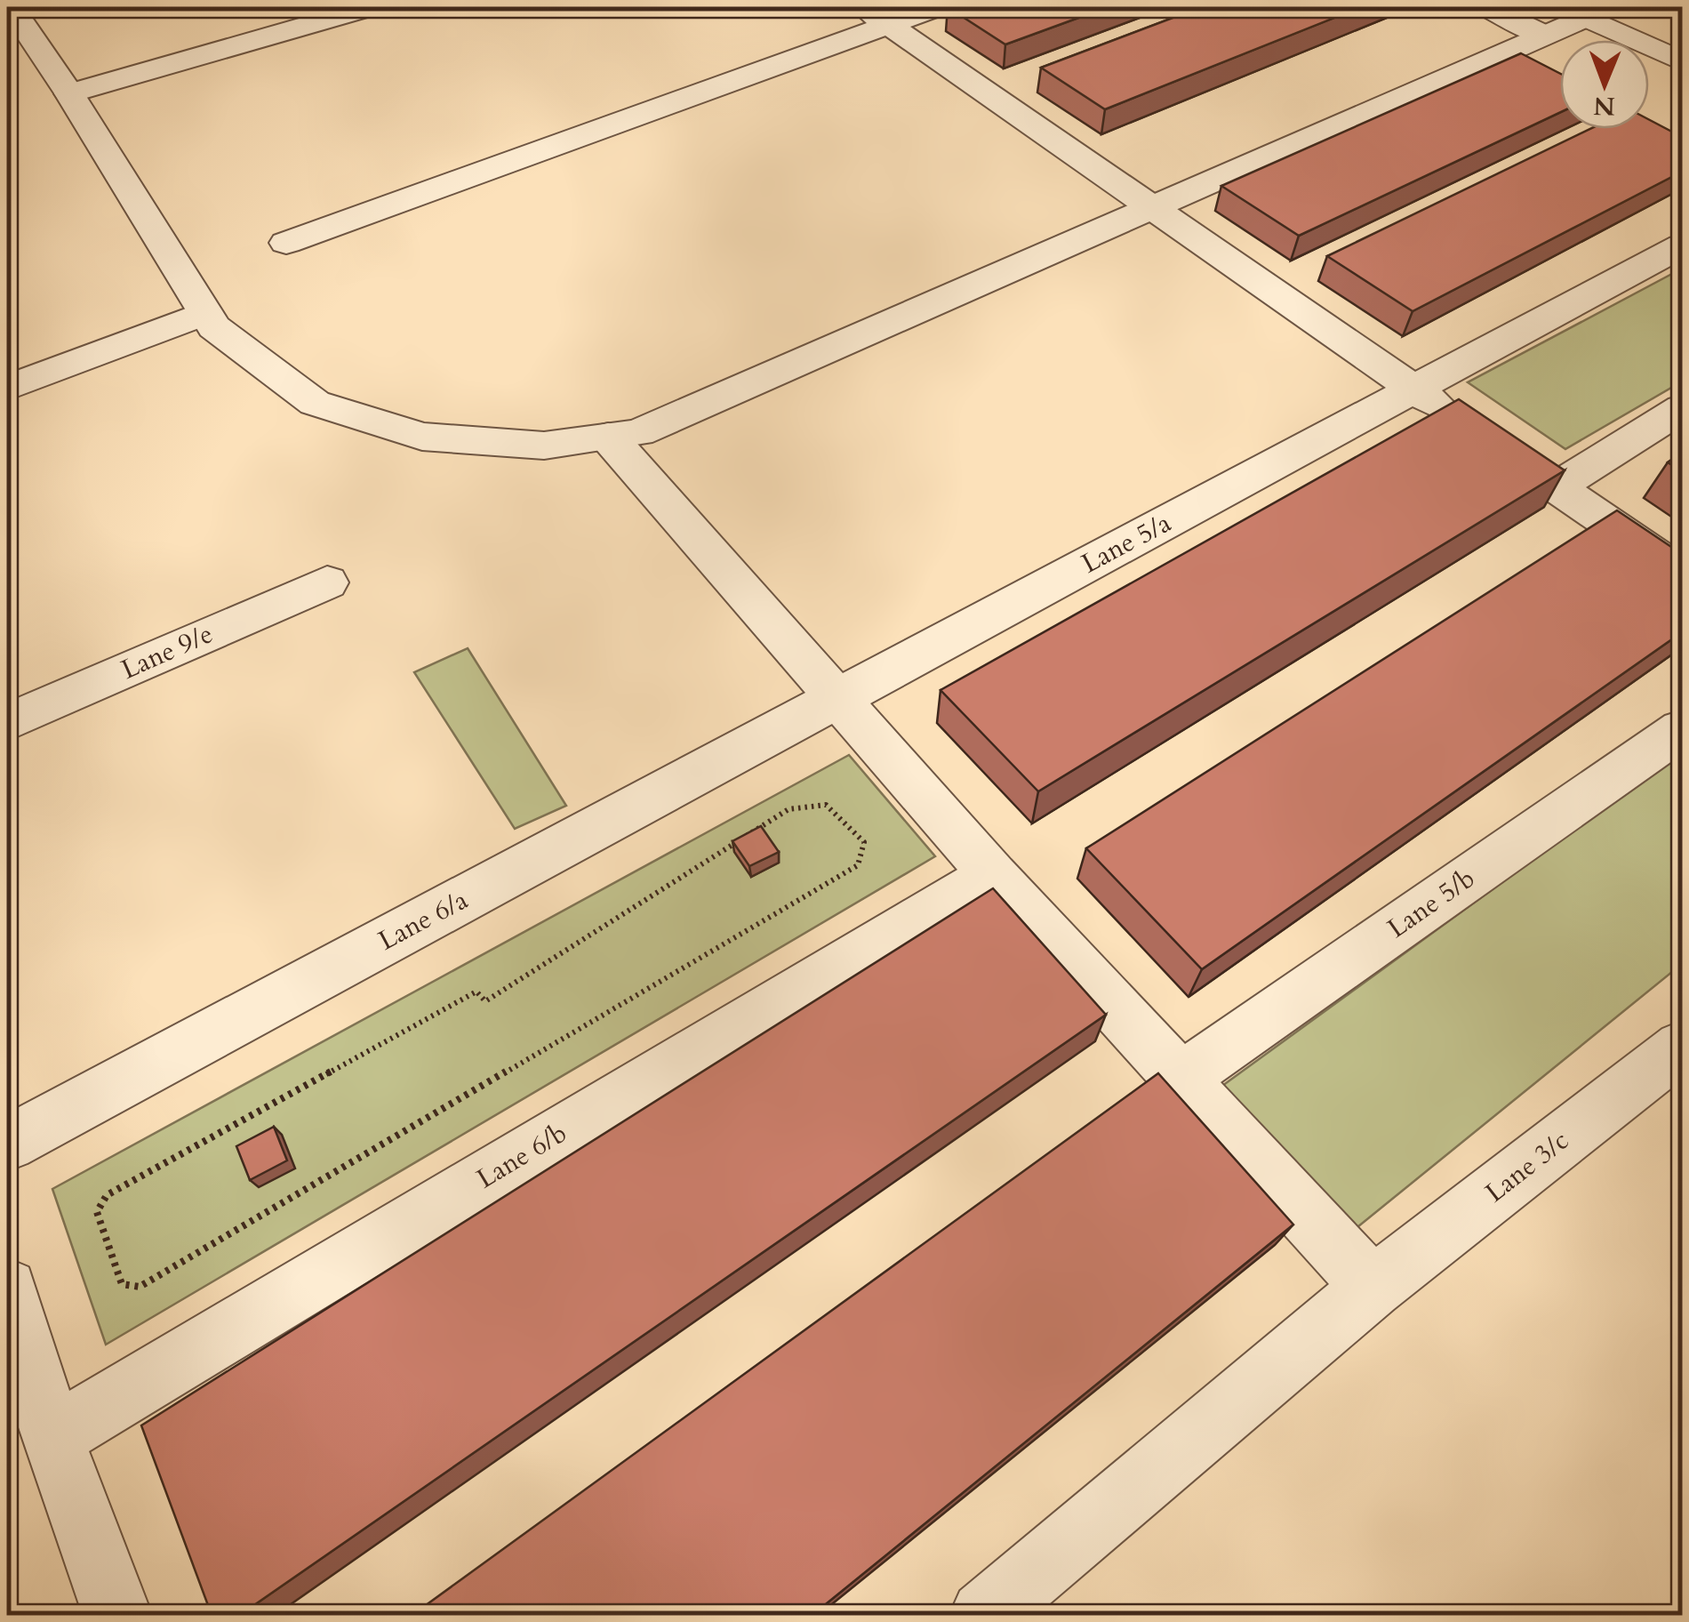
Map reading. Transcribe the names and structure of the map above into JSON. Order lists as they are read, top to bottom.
{
  "streets": {
    "street": [
      "Lane 5/a",
      "Lane 9/e",
      "Lane 5/b",
      "Lane 6/a",
      "Lane 6/b",
      "Lane 3/c"
    ]
  },
  "crossings": [
    ["Lane 5/a", "Lane 6/a"]
  ],
  "north": "bottom"
}
